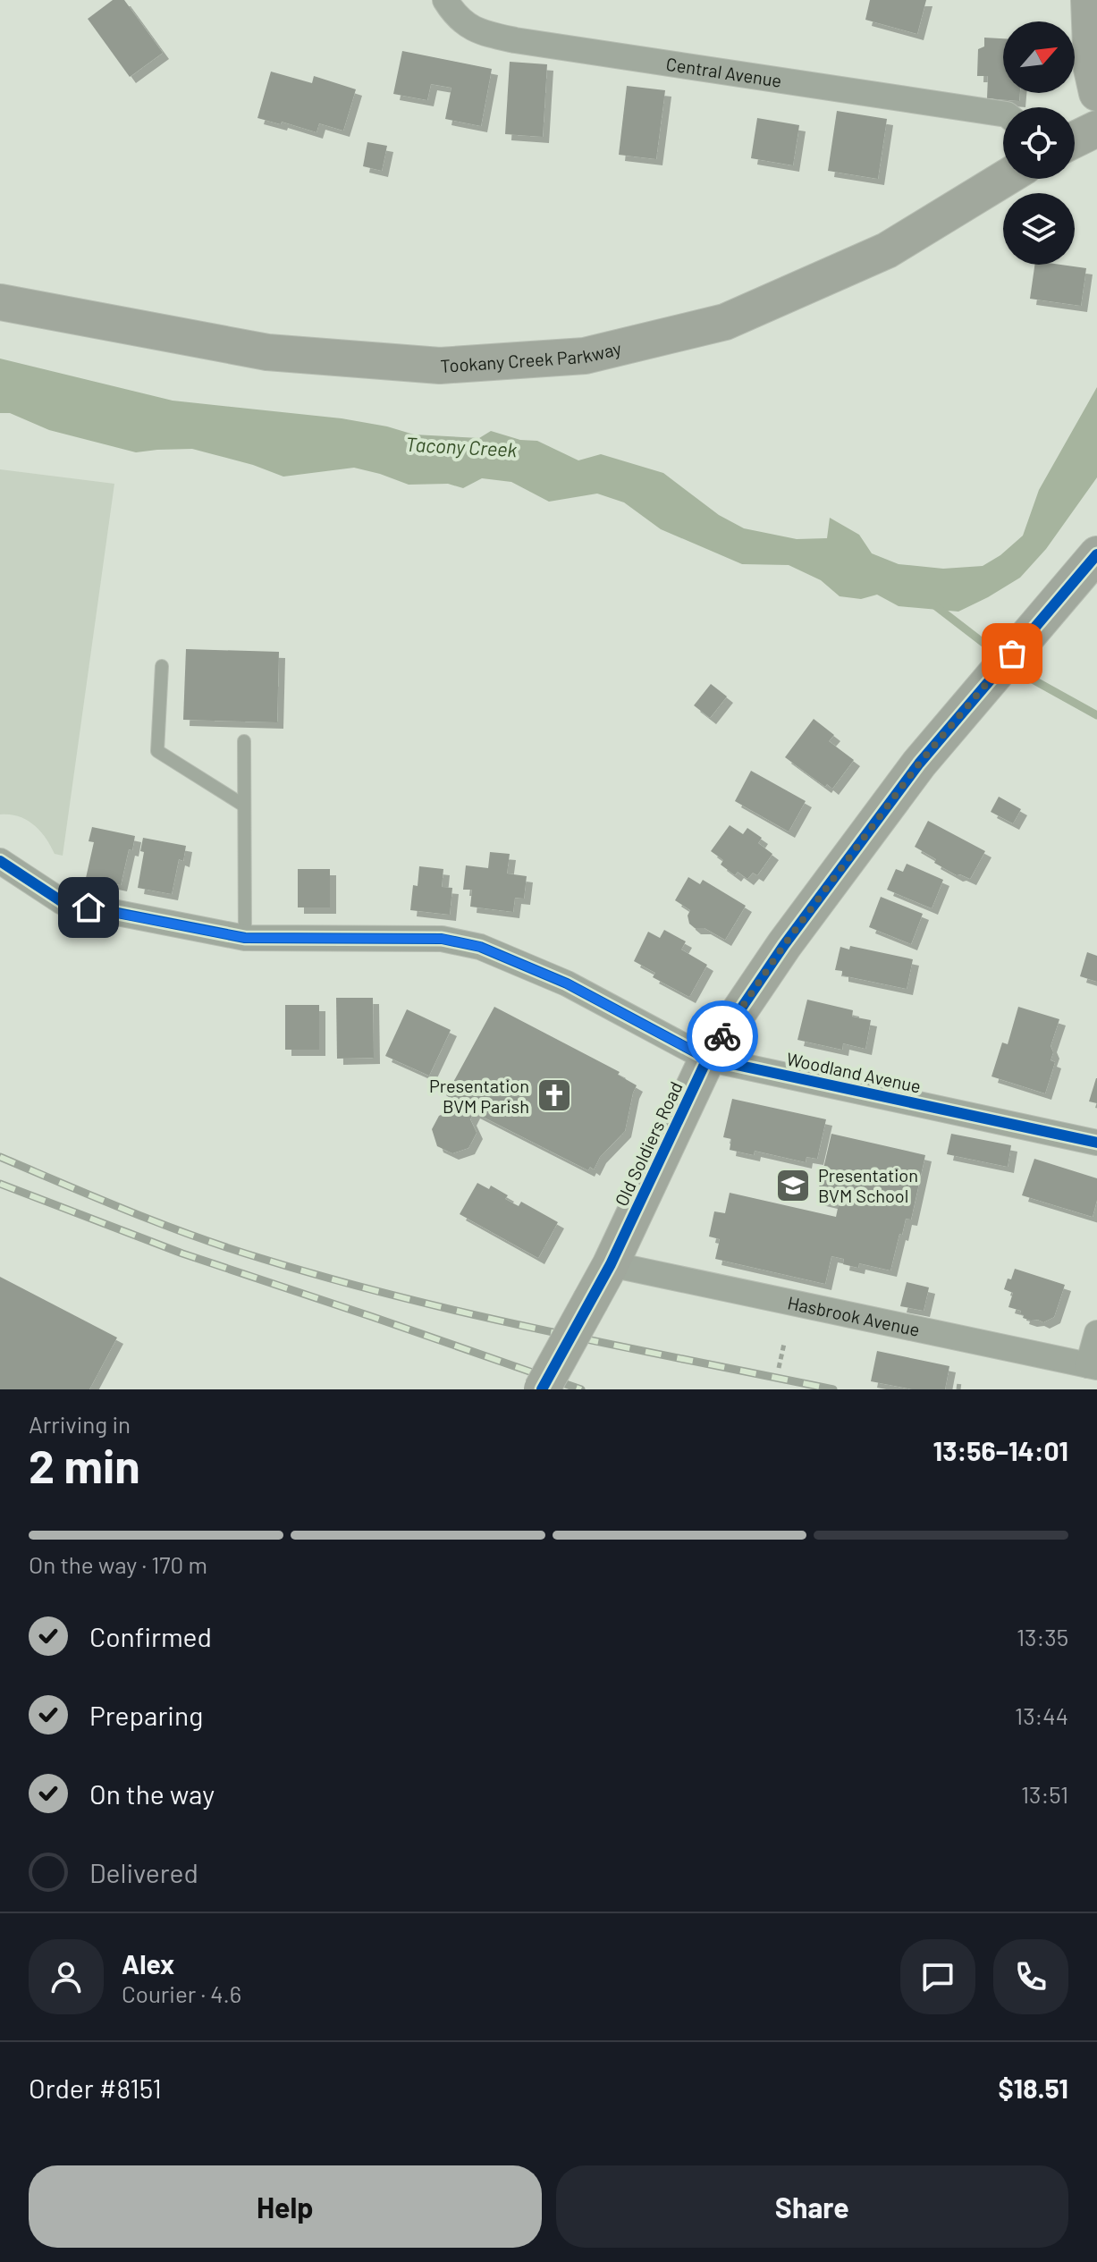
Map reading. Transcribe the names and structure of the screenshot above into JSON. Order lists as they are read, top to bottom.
{
  "streets": {
    "street": [
      "Central Avenue",
      "Tookany Creek Parkway",
      "Woodland Avenue",
      "Old Soldiers Road",
      "Hasbrook Avenue"
    ]
  },
  "crossings": [
    ["Woodland Avenue", "Old Soldiers Road"],
    ["Old Soldiers Road", "Hasbrook Avenue"]
  ],
  "water": ["Tacony Creek"],
  "places": {
    "church": ["Presentation BVM Parish"],
    "school or university": ["Presentation BVM School"]
  },
  "north": "top right",
  "page": {
    "heading": ["2 min", "Arriving in", "13:56–14:01"],
    "panel": [
      "Alex",
      "Courier · 4.6",
      "Order #8151",
      "$18.51"
    ],
    "bar": "On the way · 170 m",
    "list": [
      ["Confirmed", "13:35"],
      ["Preparing", "13:44"],
      ["On the way", "13:51"],
      "Delivered"
    ],
    "buttons": ["Help", "Share"]
  }
}
